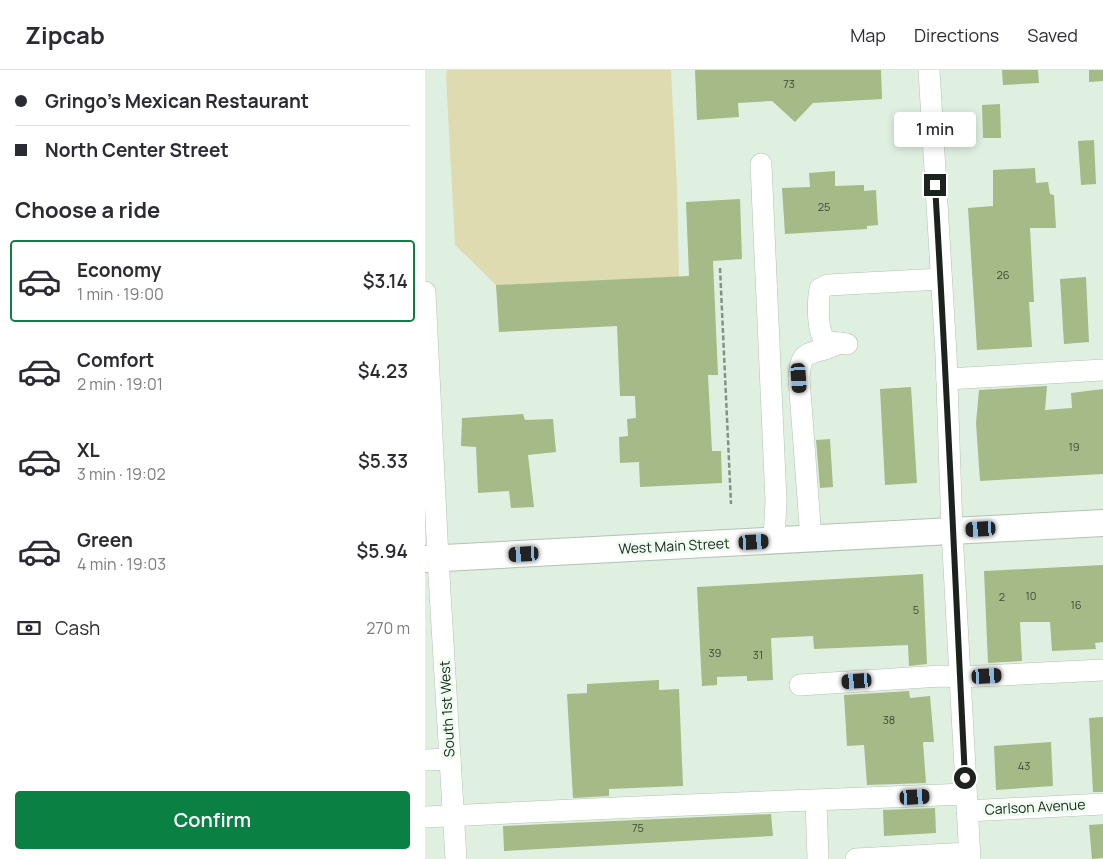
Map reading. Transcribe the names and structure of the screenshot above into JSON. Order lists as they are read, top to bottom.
{
  "streets": {
    "main road": ["West Main Street"],
    "street": ["South 1st West", "Carlson Avenue"]
  },
  "crossings": [
    ["West Main Street", "South 1st West"],
    ["South 1st West", "Carlson Avenue"]
  ],
  "house_numbers": [
    "73",
    "25",
    "26",
    "19",
    "10",
    "2",
    "16",
    "5",
    "39",
    "31",
    "38",
    "43",
    "75"
  ],
  "page": {
    "header": "Zipcab",
    "nav": ["Map", "Directions", "Saved"],
    "banner": ["Gringo's Mexican Restaurant", "North Center Street"],
    "bubble": "1 min",
    "heading": "Choose a ride",
    "list": [
      {
        "name": "Economy",
        "note": "1 min · 19:00",
        "value": "$3.14"
      },
      {
        "name": "Comfort",
        "note": "2 min · 19:01",
        "value": "$4.23"
      },
      {
        "name": "XL",
        "note": "3 min · 19:02",
        "value": "$5.33"
      },
      {
        "name": "Green",
        "note": "4 min · 19:03",
        "value": "$5.94"
      }
    ],
    "pay": ["Cash", "270 m"],
    "buttons": "Confirm"
  }
}
